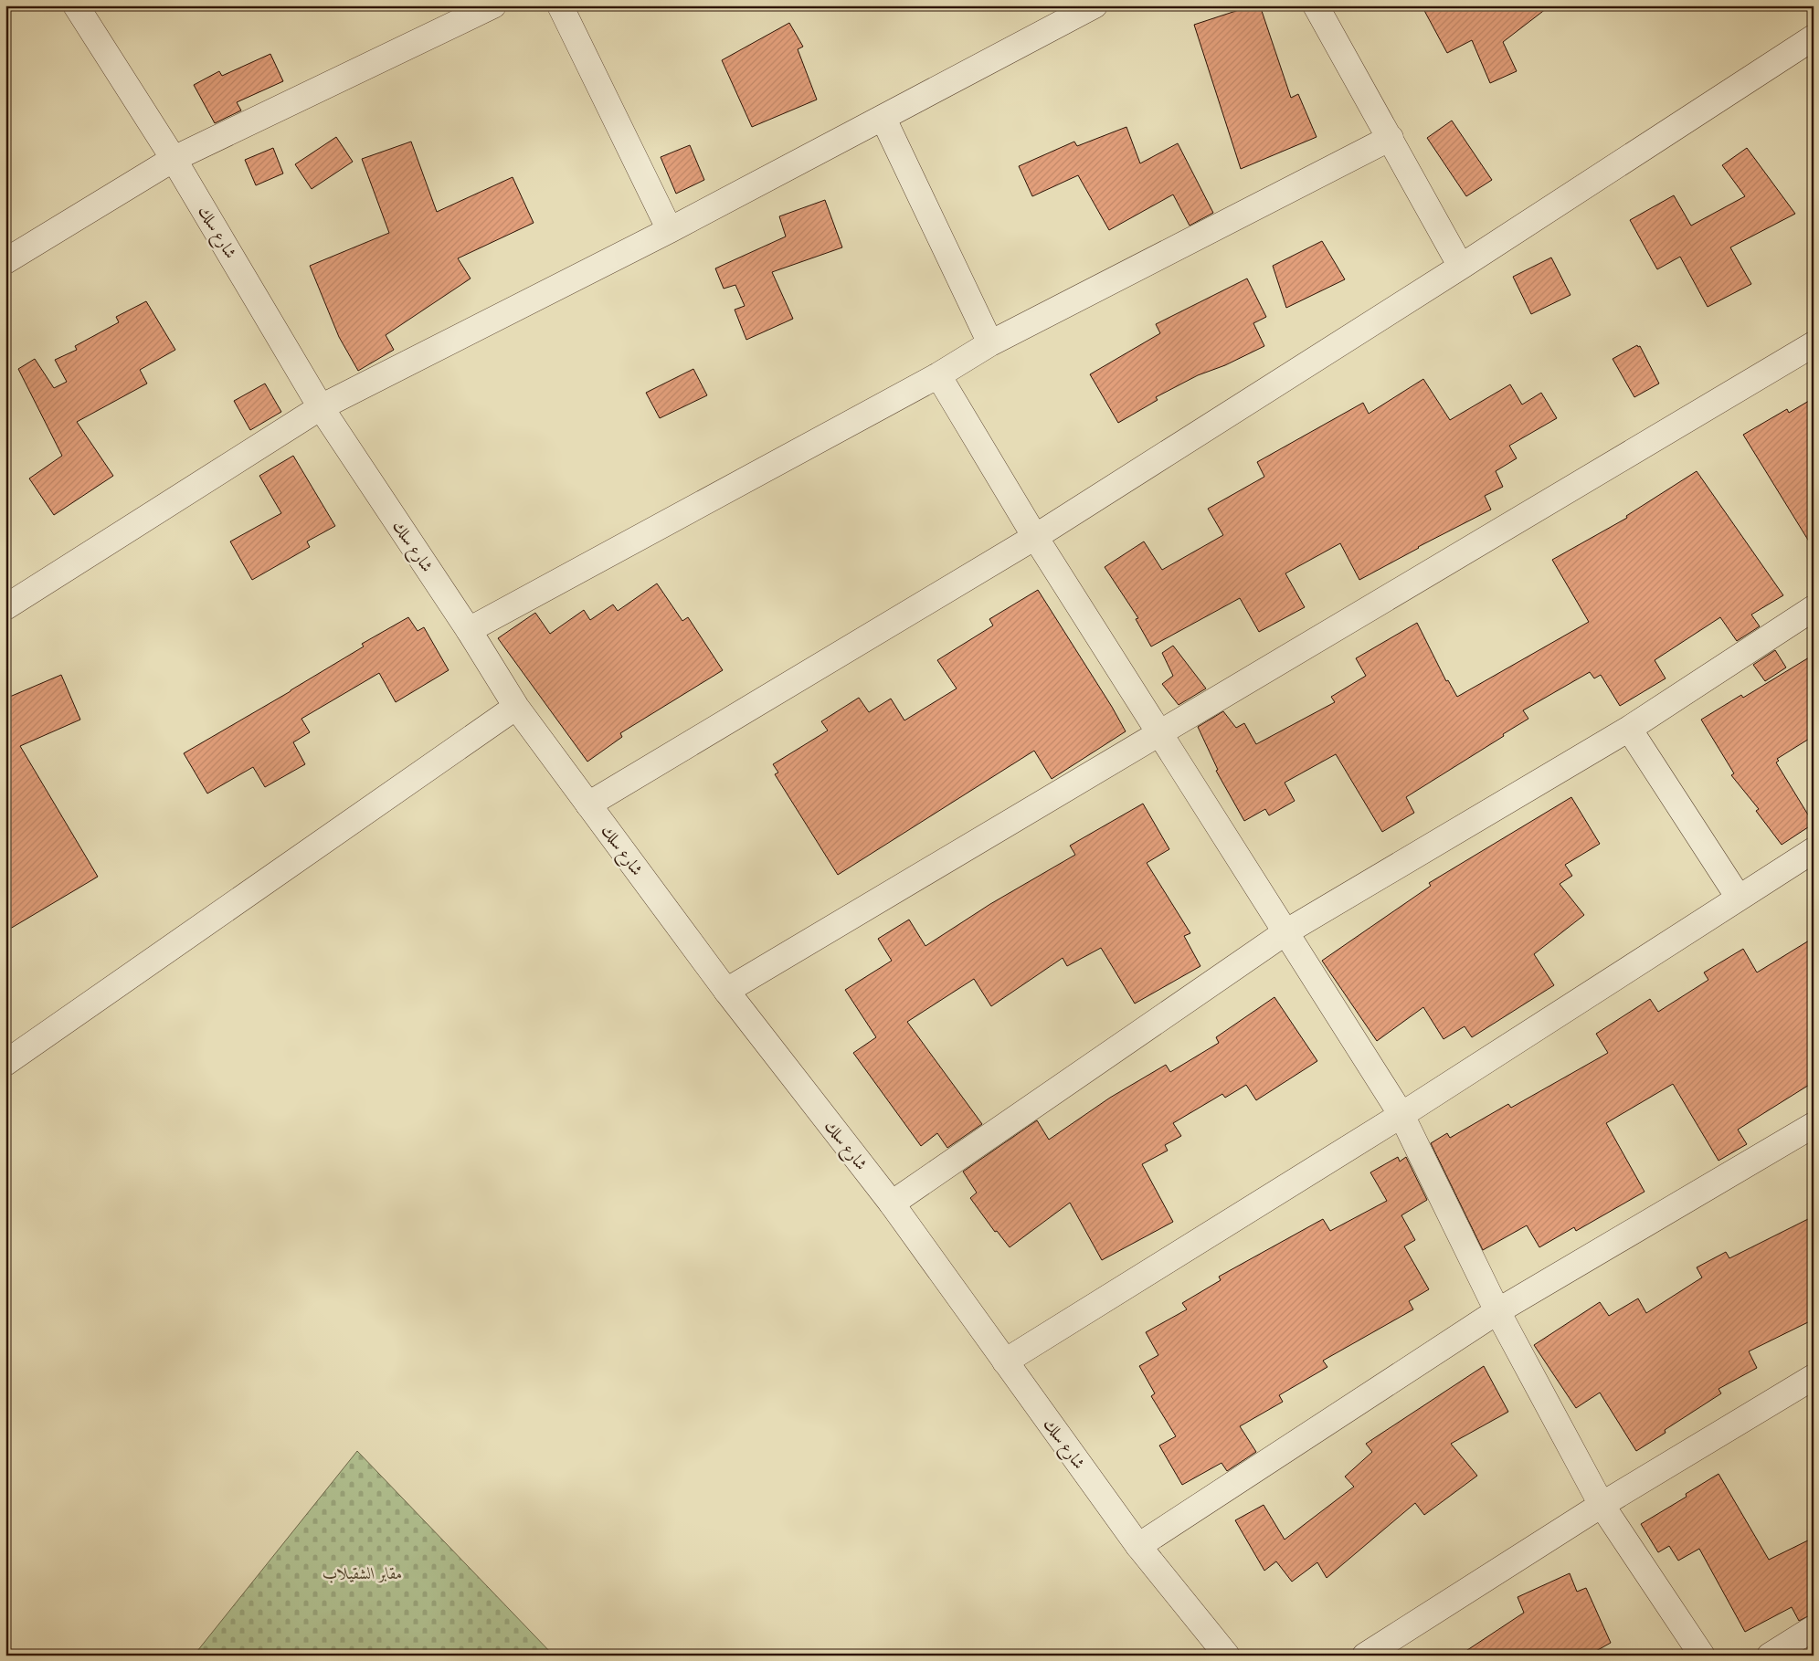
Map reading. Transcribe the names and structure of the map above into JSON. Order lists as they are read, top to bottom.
{
  "streets": {
    "street": ["شارع سلك"]
  },
  "parks": ["مقابر الشقيلاب"]
}
